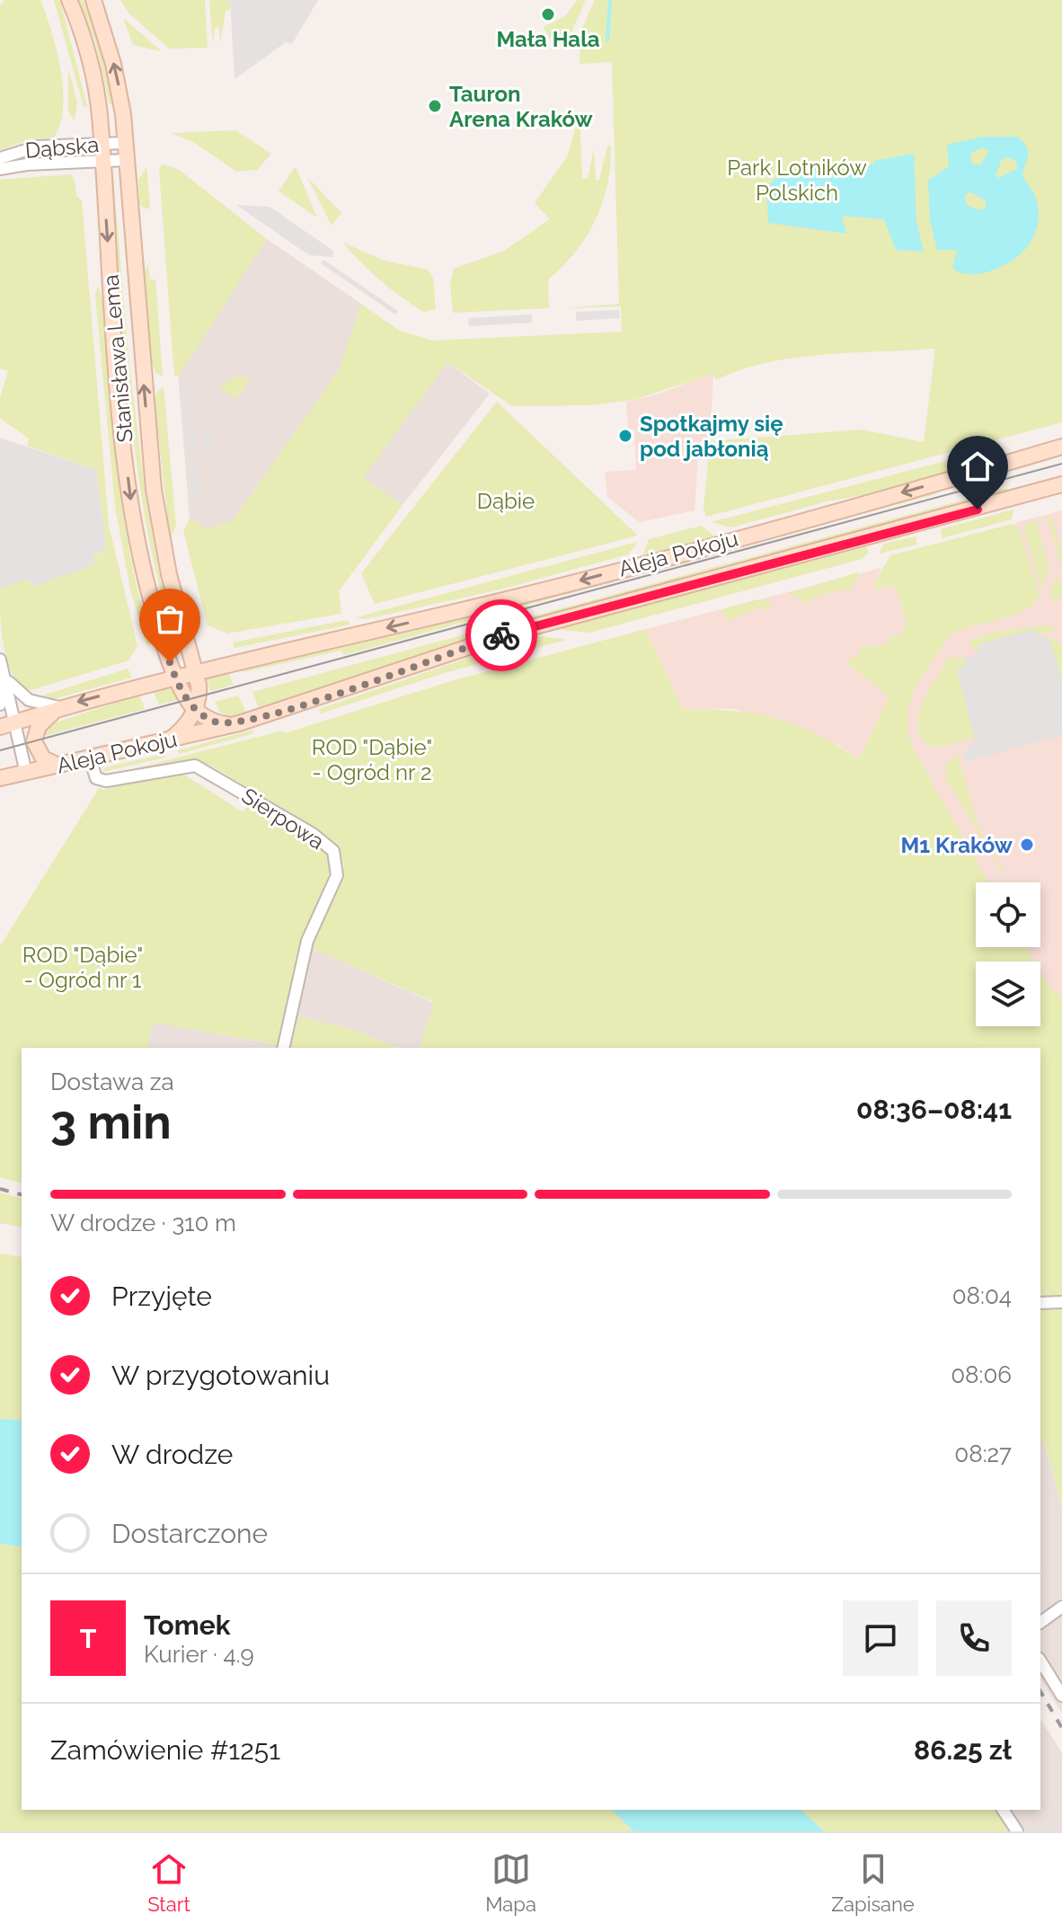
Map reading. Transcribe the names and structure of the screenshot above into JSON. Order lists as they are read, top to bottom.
{
  "streets": {
    "main road": ["Stanisława Lema", "Aleja Pokoju"],
    "street": ["Dąbska", "Sierpowa"]
  },
  "crossings": [
    ["Dąbska", "Stanisława Lema"],
    ["Stanisława Lema", "Aleja Pokoju"],
    ["Aleja Pokoju", "Sierpowa"]
  ],
  "parks": [
    "Park Lotników Polskich",
    "Dąbie",
    "ROD \"Dąbie\" - Ogród nr 2",
    "ROD \"Dąbie\" - Ogród nr 1"
  ],
  "places": [
    "Mała Hala",
    "Tauron Arena Kraków",
    "Spotkajmy się pod jabłonią",
    "M1 Kraków"
  ],
  "page": {
    "heading": ["3 min", "Dostawa za", "08:36–08:41"],
    "panel": [
      "Tomek",
      "Kurier · 4.9",
      "Zamówienie #1251",
      "86.25 zł"
    ],
    "bar": "W drodze · 310 m",
    "list": [
      ["Przyjęte", "08:04"],
      ["W przygotowaniu", "08:06"],
      ["W drodze", "08:27"],
      "Dostarczone"
    ],
    "round": "T",
    "tabs": ["Start", "Mapa", "Zapisane"]
  }
}
